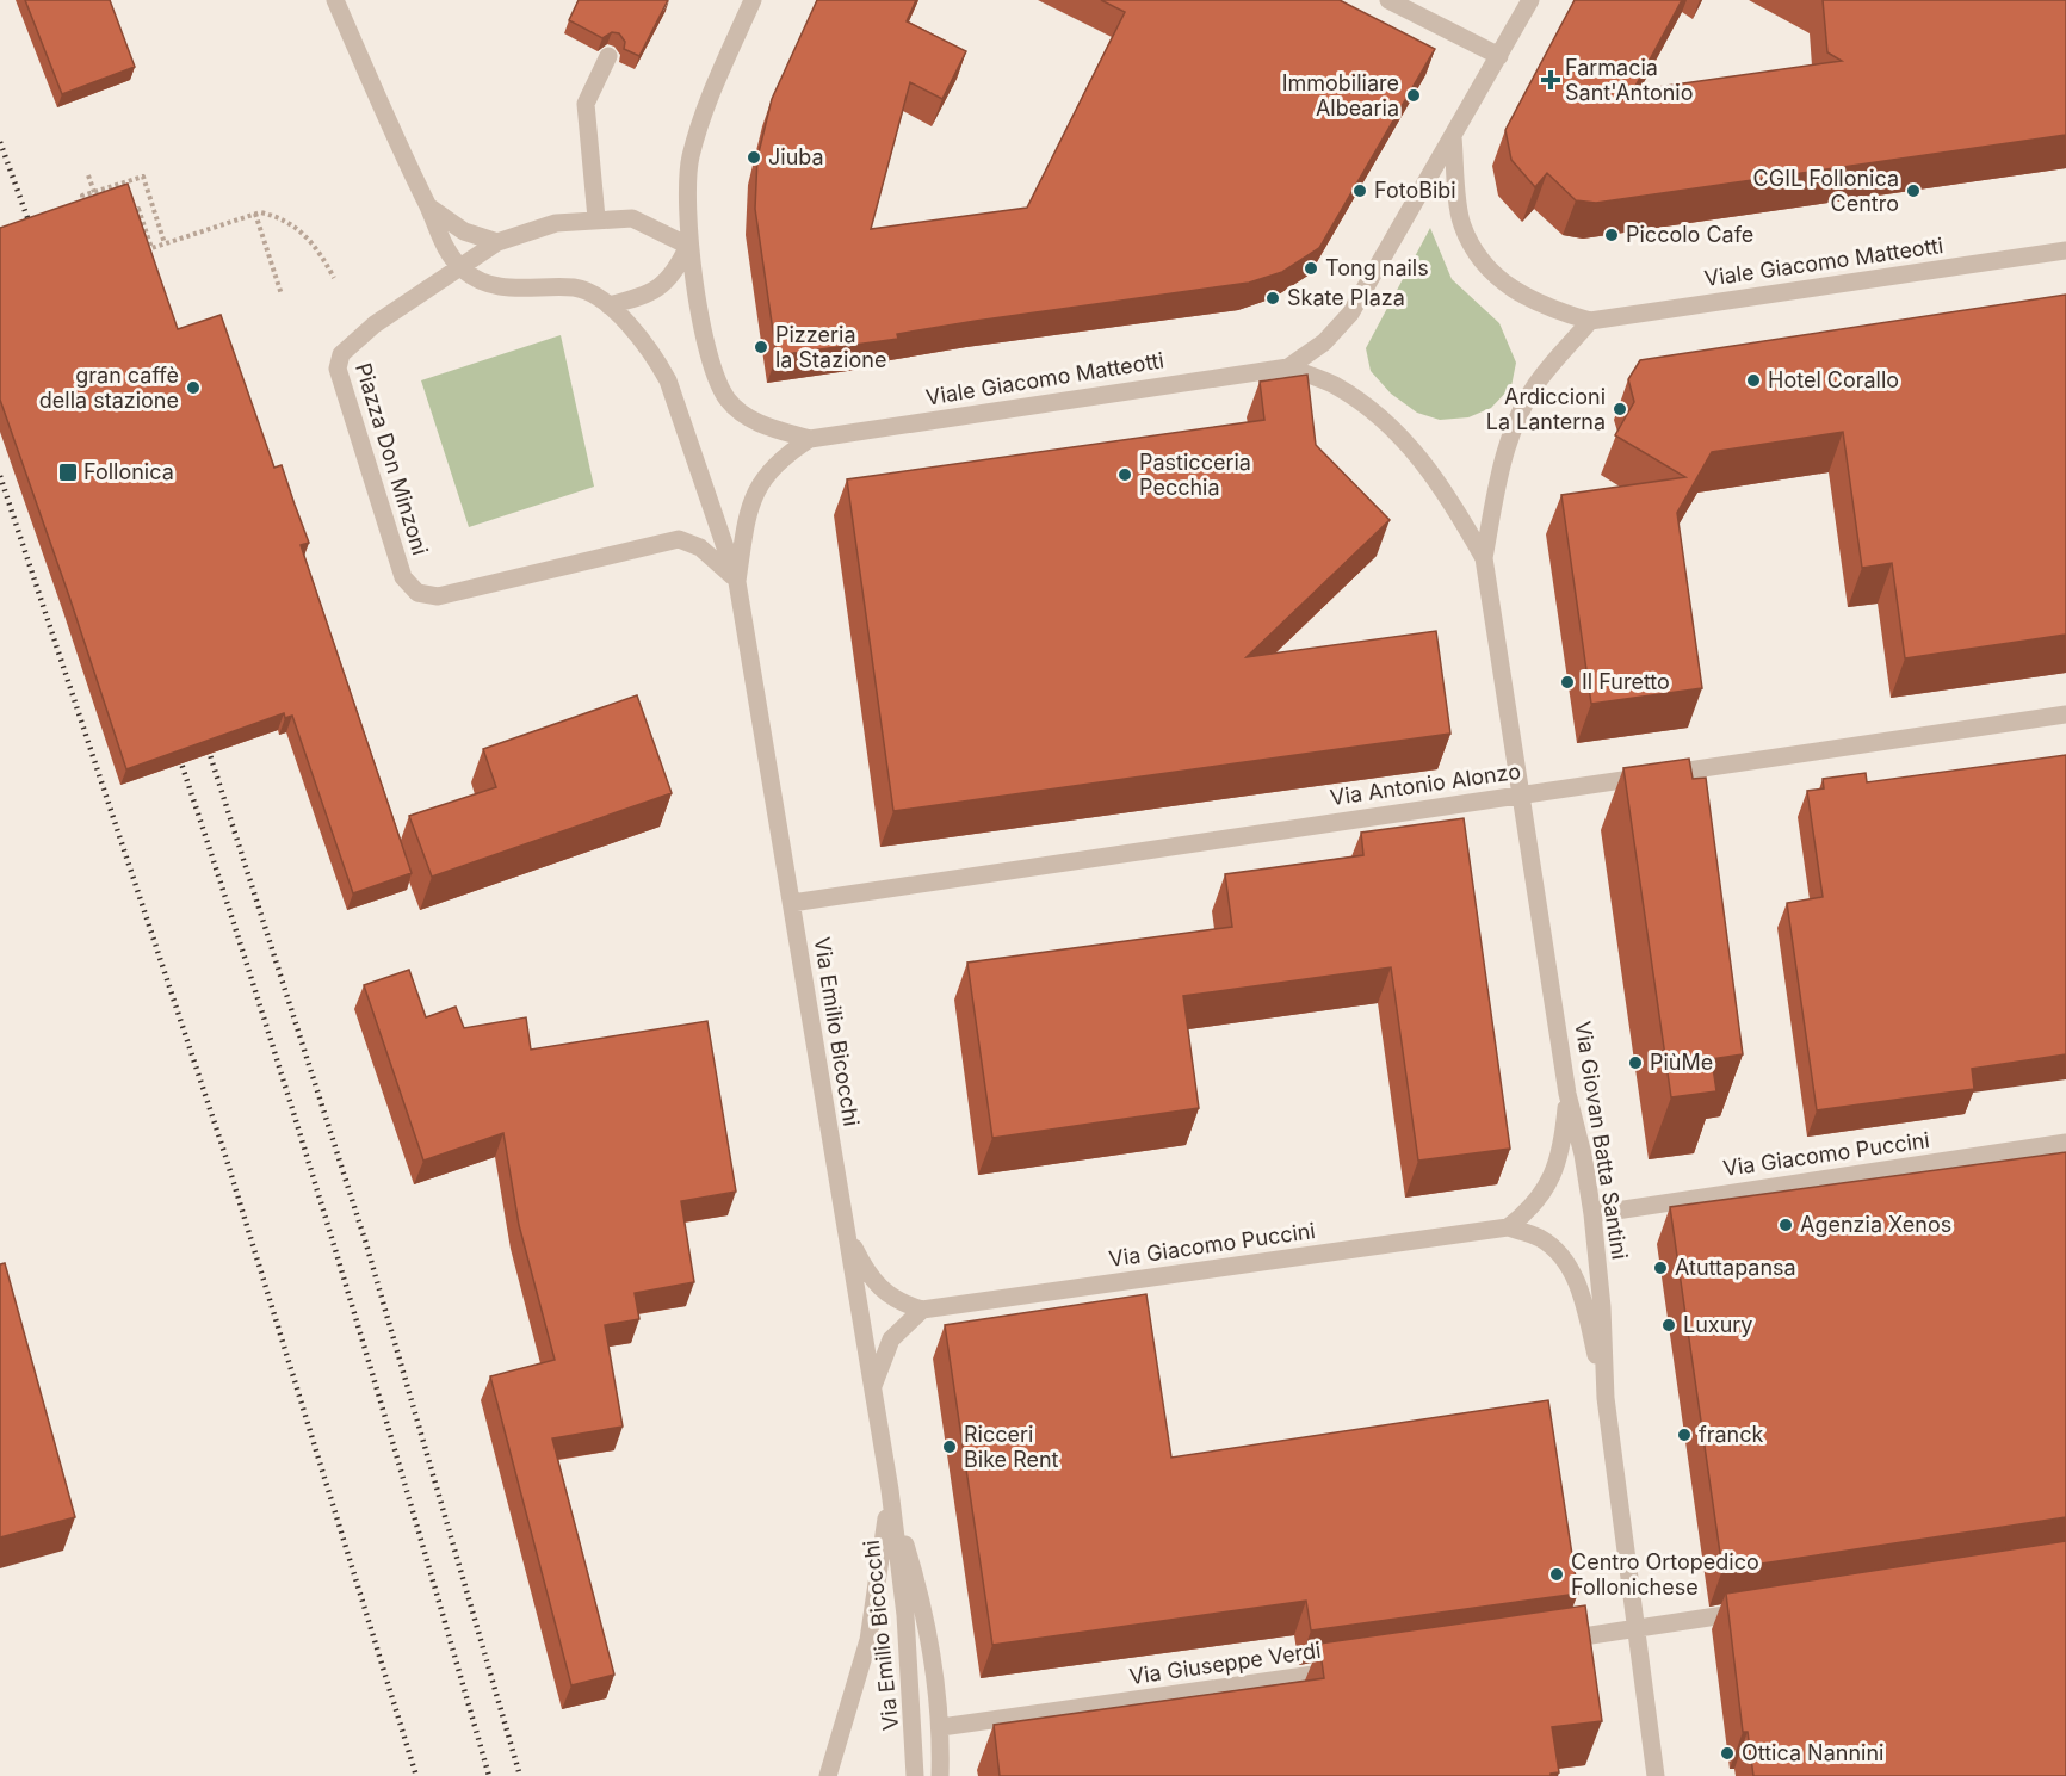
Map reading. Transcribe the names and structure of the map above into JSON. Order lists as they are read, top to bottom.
{
  "streets": {
    "street": [
      "Viale Giacomo Matteotti",
      "Piazza Don Minzoni",
      "Via Antonio Alonzo",
      "Via Emilio Bicocchi",
      "Via Giovan Batta Santini",
      "Via Giacomo Puccini",
      "Via Giuseppe Verdi"
    ]
  },
  "crossings": [
    ["Piazza Don Minzoni", "Via Emilio Bicocchi"],
    ["Via Antonio Alonzo", "Via Emilio Bicocchi"],
    ["Via Antonio Alonzo", "Via Giovan Batta Santini"],
    ["Via Emilio Bicocchi", "Via Giuseppe Verdi"],
    ["Via Giovan Batta Santini", "Via Giacomo Puccini"]
  ],
  "places": {
    "health": ["Farmacia Sant'Antonio"],
    "other": [
      "Immobiliare Albearia",
      "Jiuba",
      "FotoBibi",
      "CGIL Follonica Centro",
      "Piccolo Cafe",
      "Tong nails",
      "Skate Plaza",
      "Pizzeria la Stazione",
      "Hotel Corallo",
      "gran caffè della stazione",
      "Ardiccioni La Lanterna",
      "Pasticceria Pecchia",
      "Il Furetto",
      "PiùMe",
      "Agenzia Xenos",
      "Atuttapansa",
      "Luxury",
      "franck",
      "Ricceri Bike Rent",
      "Centro Ortopedico Follonichese",
      "Ottica Nannini"
    ],
    "transit": ["Follonica"]
  }
}
